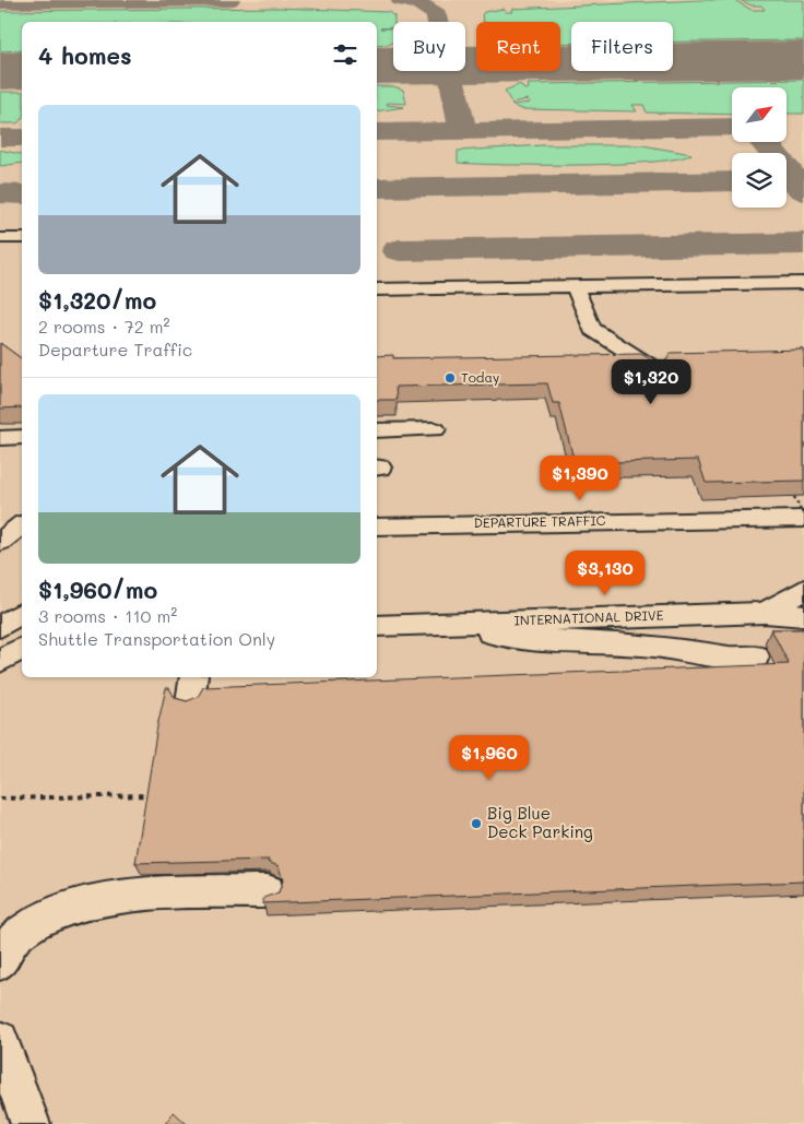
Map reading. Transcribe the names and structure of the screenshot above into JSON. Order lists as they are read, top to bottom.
{
  "streets": {
    "street": ["DEPARTURE TRAFFIC", "INTERNATIONAL DRIVE"]
  },
  "places": ["Today", "Big Blue Deck Parking"],
  "north": "top right",
  "page": {
    "chip": ["Buy", "Rent", "Filters"],
    "heading": "4 homes",
    "list": [
      {
        "name": "$1,320/mo",
        "note": "2 rooms · 72 m² · Departure Traffic"
      },
      {
        "name": "$1,960/mo",
        "note": "3 rooms · 110 m² · Shuttle Transportation Only"
      }
    ],
    "price": [
      "$1,320",
      "$1,390",
      "$3,130",
      "$1,960"
    ]
  }
}
